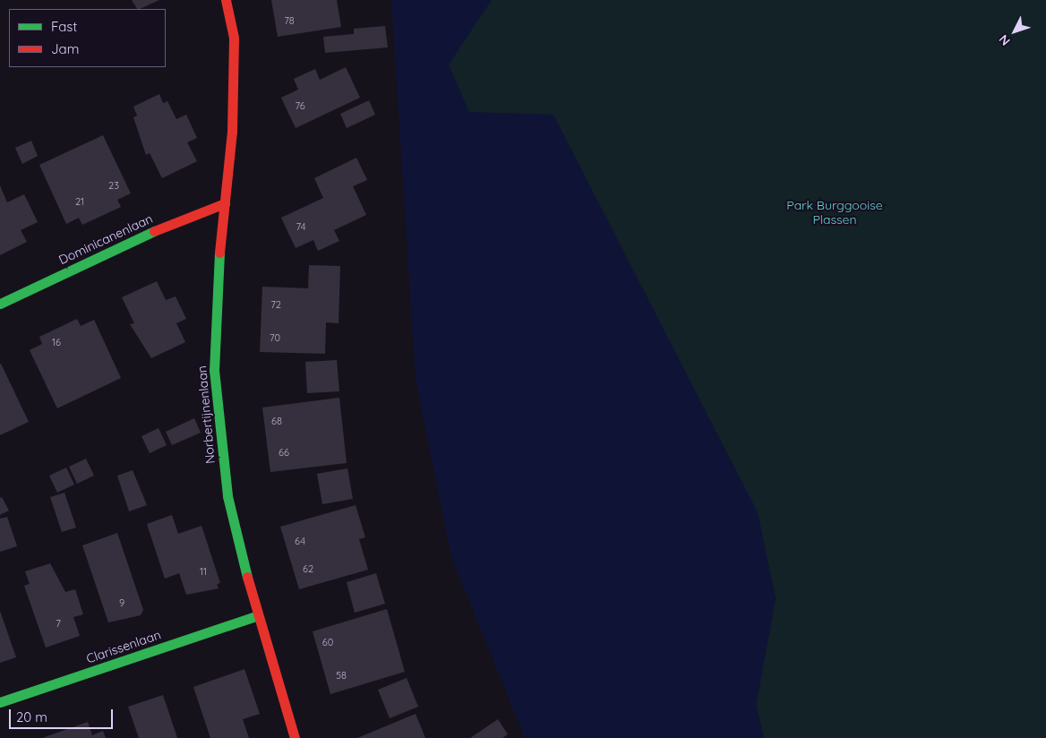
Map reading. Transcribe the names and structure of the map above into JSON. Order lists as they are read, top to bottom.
{
  "streets": {
    "street": ["Dominicanenlaan", "Norbertijnenlaan", "Clarissenlaan"]
  },
  "crossings": [
    ["Dominicanenlaan", "Norbertijnenlaan"],
    ["Norbertijnenlaan", "Clarissenlaan"]
  ],
  "parks": ["Park Burggooise Plassen"],
  "house_numbers": [
    "78",
    "76",
    "23",
    "21",
    "74",
    "72",
    "70",
    "16",
    "68",
    "66",
    "64",
    "62",
    "11",
    "9",
    "7",
    "60",
    "58"
  ],
  "legend": ["Fast", "Jam"],
  "scale_bar": "20 m",
  "north": "bottom left"
}
